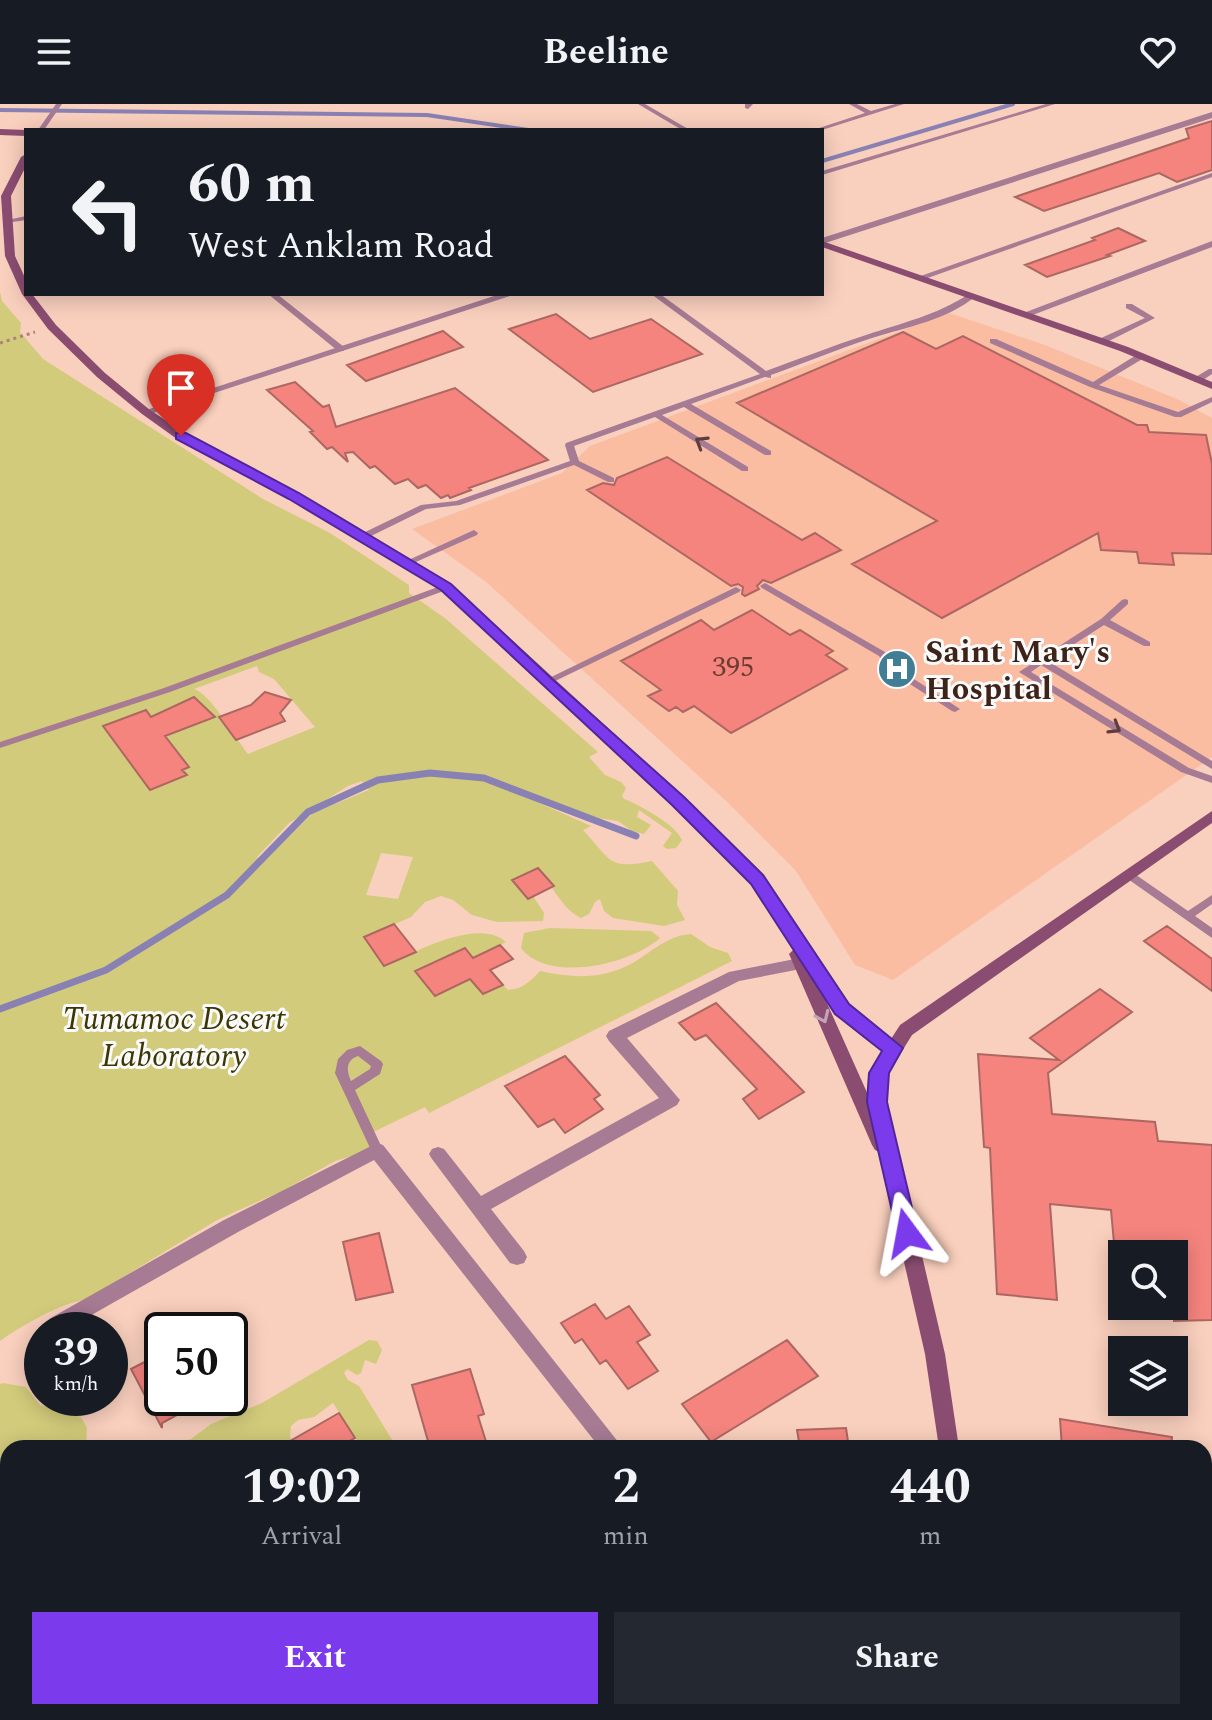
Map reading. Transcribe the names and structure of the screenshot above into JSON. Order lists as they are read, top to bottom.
{
  "parks": ["Tumamoc Desert Laboratory"],
  "places": {
    "hospital": ["Saint Mary's Hospital"]
  },
  "house_numbers": ["395"],
  "page": {
    "header": "Beeline",
    "turn": ["60 m", "West Anklam Road"],
    "speed": "39 km/h",
    "limit": "50",
    "eta": [
      "19:02",
      "Arrival",
      "2",
      "min",
      "440",
      "m"
    ],
    "buttons": ["Exit", "Share"]
  }
}
